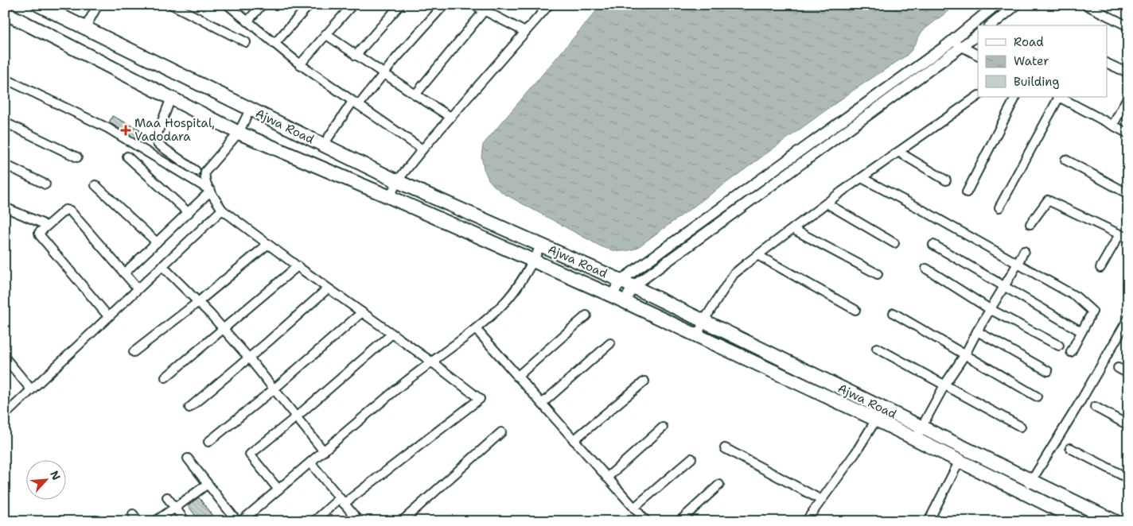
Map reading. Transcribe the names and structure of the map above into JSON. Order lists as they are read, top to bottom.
{
  "streets": {
    "main road": ["Ajwa Road"]
  },
  "places": {
    "health": ["Maa Hospital, Vadodara"]
  },
  "legend": ["Road", "Water", "Building"],
  "north": "top right"
}
